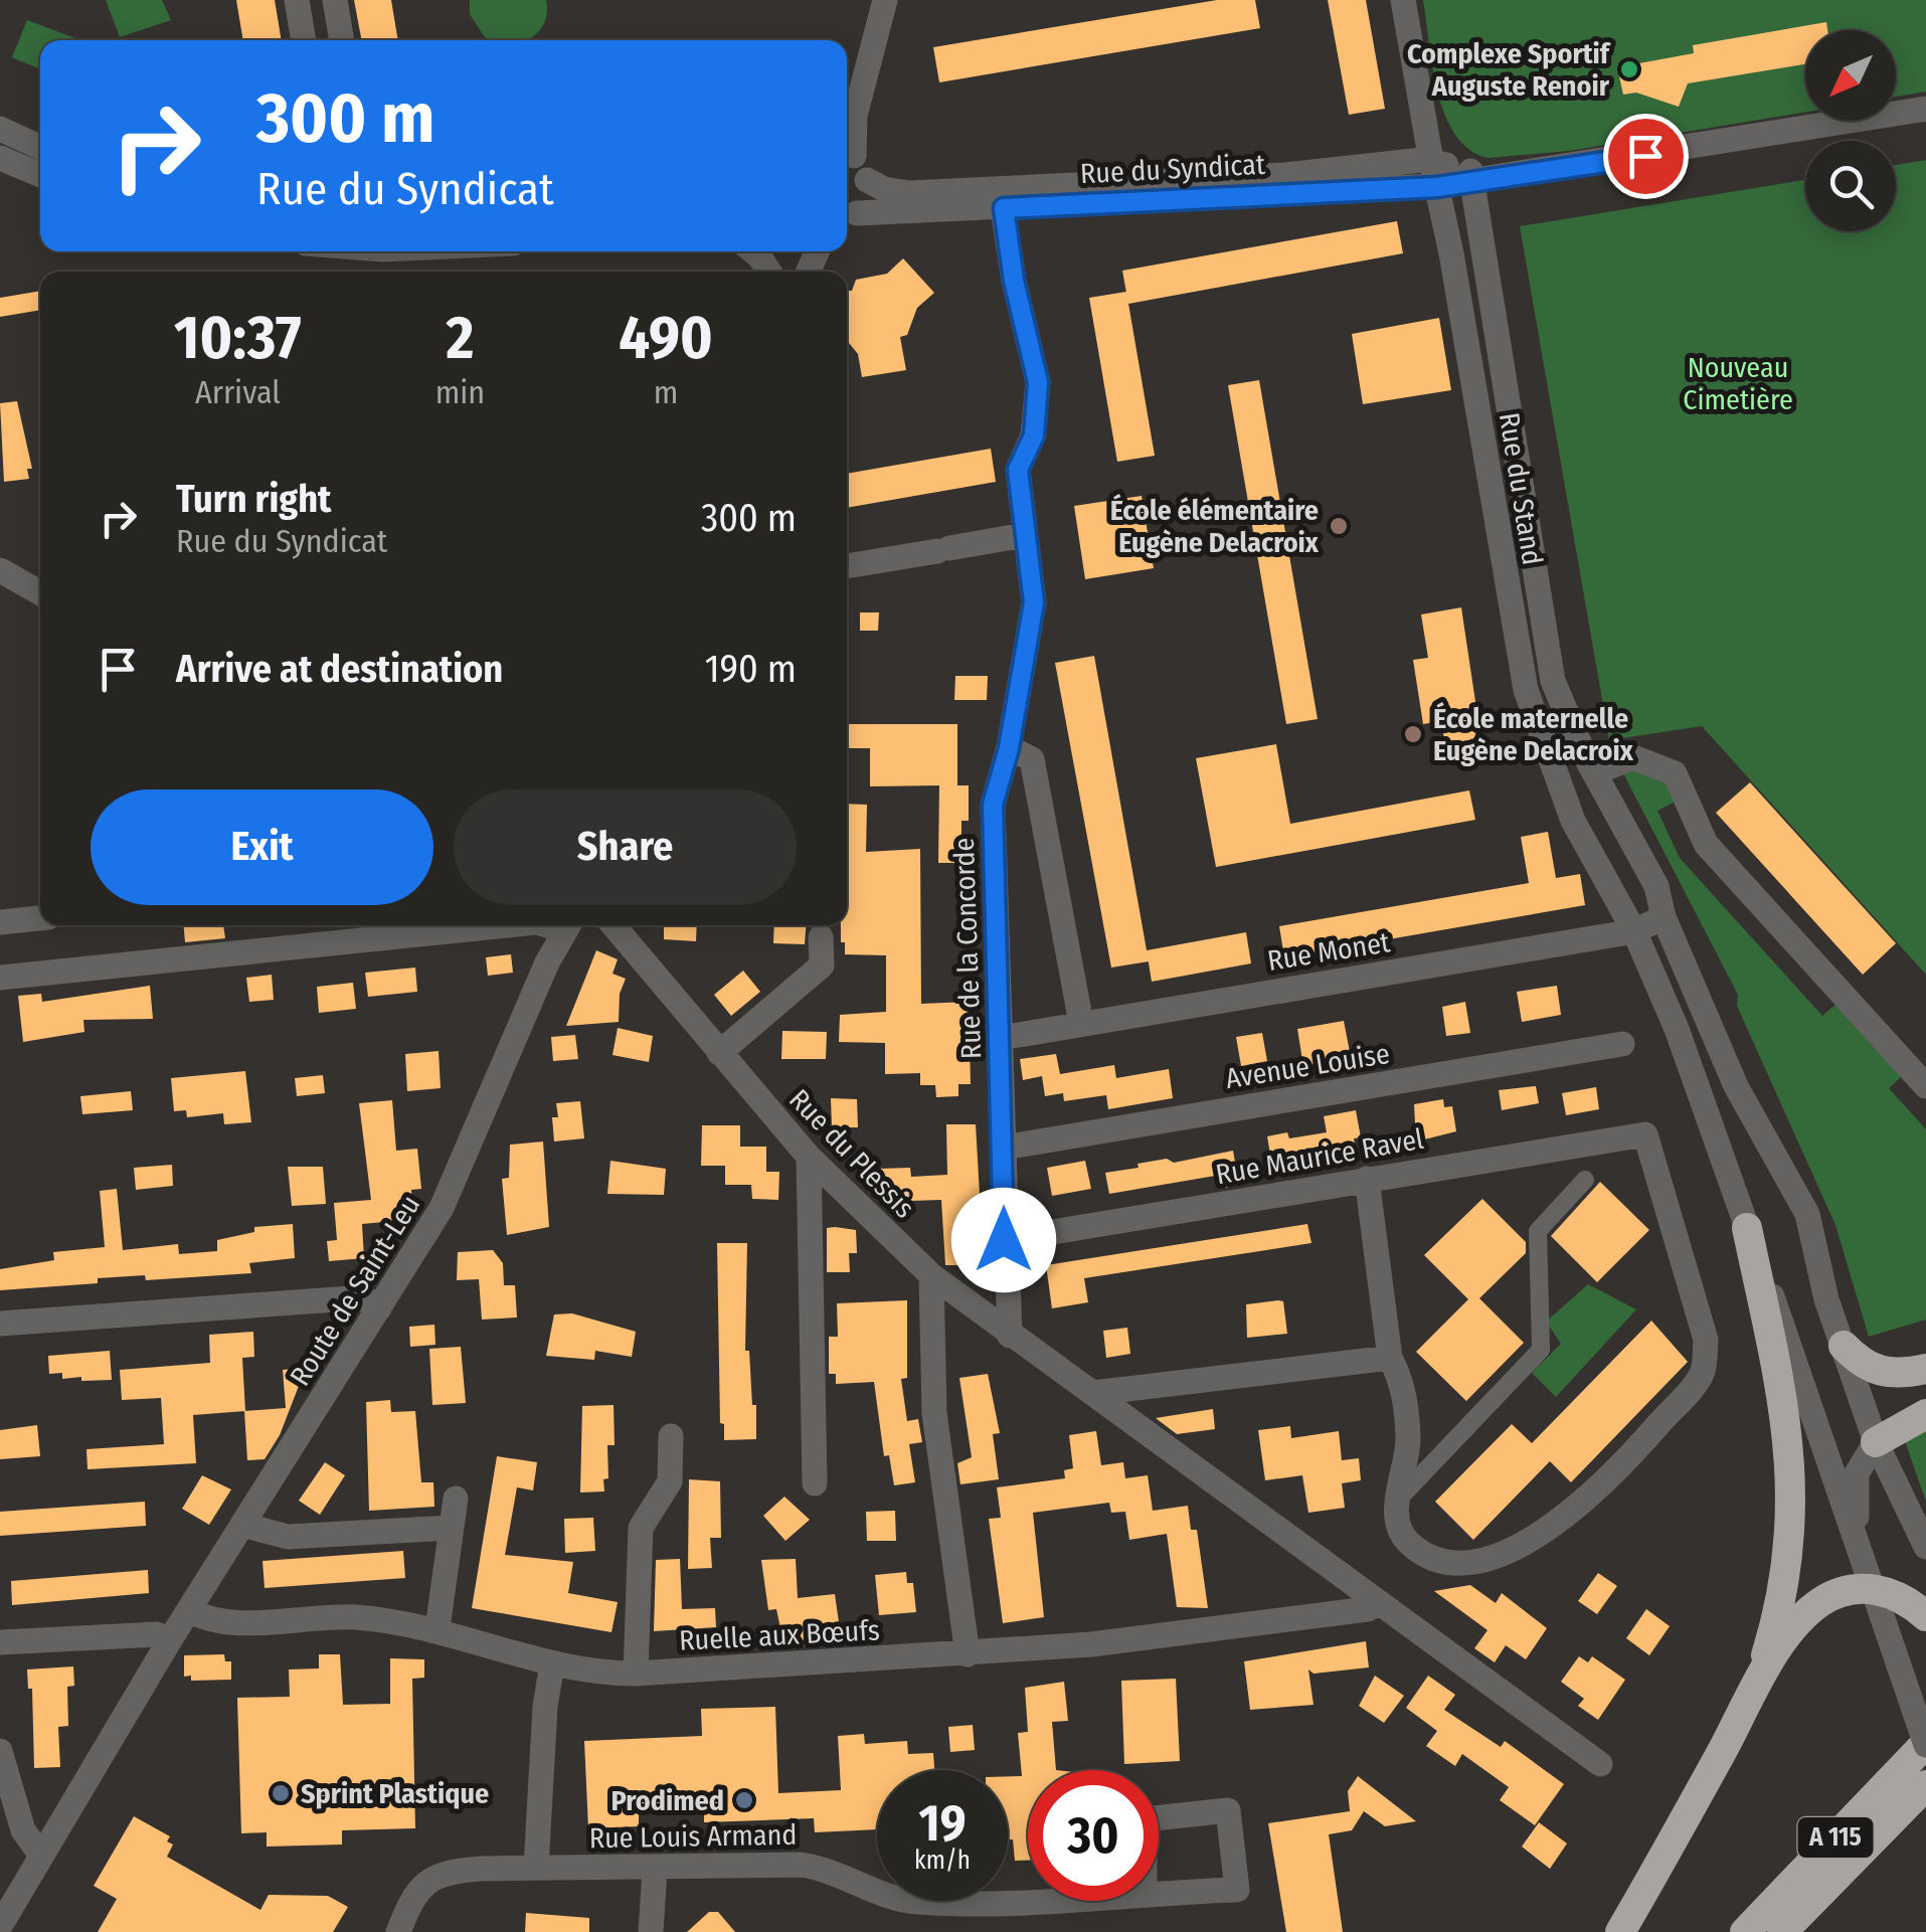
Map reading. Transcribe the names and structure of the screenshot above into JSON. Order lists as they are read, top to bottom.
{
  "streets": {
    "highway": ["A 115"],
    "street": [
      "Rue du Syndicat",
      "Rue du Stand",
      "Rue de la Concorde",
      "Rue Monet",
      "Avenue Louise",
      "Rue du Plessis",
      "Rue Maurice Ravel",
      "Route de Saint-Leu",
      "Ruelle aux Bœufs",
      "Rue Louis Armand"
    ]
  },
  "crossings": [
    ["Rue du Syndicat", "Rue du Stand"],
    ["Rue du Syndicat", "Rue de la Concorde"],
    ["Rue du Stand", "Rue Monet"],
    ["Rue de la Concorde", "Rue Monet"],
    ["Rue de la Concorde", "Avenue Louise"],
    ["Rue de la Concorde", "Rue du Plessis"],
    ["Rue de la Concorde", "Rue Maurice Ravel"],
    ["Rue du Plessis", "Ruelle aux Bœufs"],
    ["Route de Saint-Leu", "Ruelle aux Bœufs"]
  ],
  "parks": ["Nouveau Cimetière"],
  "places": [
    "Complexe Sportif Auguste Renoir",
    "École élémentaire Eugène Delacroix",
    "École maternelle Eugène Delacroix",
    "Sprint Plastique",
    "Prodimed"
  ],
  "north": "bottom left",
  "page": {
    "turn": ["300 m", "Rue du Syndicat"],
    "eta": [
      "10:37",
      "Arrival",
      "2",
      "min",
      "490",
      "m"
    ],
    "list": [
      {
        "name": "Turn right",
        "note": "Rue du Syndicat",
        "value": "300 m"
      },
      {
        "name": "Arrive at destination",
        "value": "190 m"
      }
    ],
    "buttons": ["Exit", "Share"],
    "speed": "19 km/h",
    "limit": "30"
  }
}
